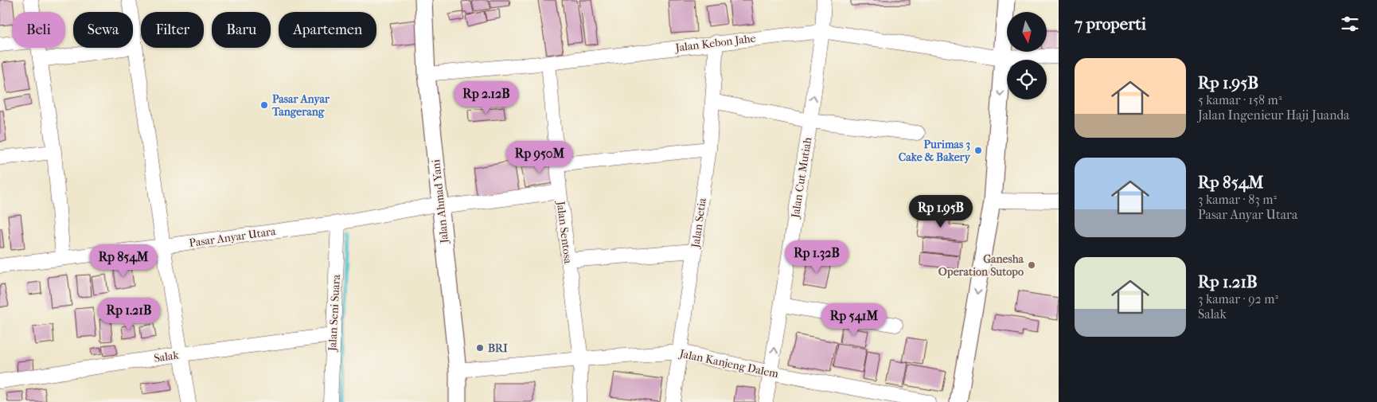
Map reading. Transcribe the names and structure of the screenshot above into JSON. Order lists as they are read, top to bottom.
{
  "streets": {
    "street": [
      "Jalan Kebon Jahe",
      "Jalan Cut Mutiah",
      "Jalan Ahmad Yani",
      "Jalan Setia",
      "Jalan Sentosa",
      "Pasar Anyar Utara",
      "Jalan Seni Suara",
      "Salak",
      "Jalan Kanjeng Dalem"
    ]
  },
  "crossings": [
    ["Jalan Kebon Jahe", "Jalan Cut Mutiah"],
    ["Jalan Kebon Jahe", "Jalan Ahmad Yani"],
    ["Jalan Kebon Jahe", "Jalan Setia"],
    ["Jalan Kebon Jahe", "Jalan Sentosa"],
    ["Jalan Cut Mutiah", "Jalan Kanjeng Dalem"],
    ["Jalan Ahmad Yani", "Pasar Anyar Utara"],
    ["Jalan Ahmad Yani", "Jalan Kanjeng Dalem"],
    ["Jalan Setia", "Jalan Kanjeng Dalem"],
    ["Jalan Sentosa", "Pasar Anyar Utara"],
    ["Jalan Sentosa", "Jalan Kanjeng Dalem"],
    ["Pasar Anyar Utara", "Jalan Seni Suara"],
    ["Jalan Seni Suara", "Salak"]
  ],
  "one_way": ["Jalan Cut Mutiah"],
  "places": [
    "Pasar Anyar Tangerang",
    "Purimas 3 Cake & Bakery",
    "Ganesha Operation Sutopo",
    "BRI"
  ],
  "north": "bottom",
  "page": {
    "heading": "7 properti",
    "chip": [
      "Beli",
      "Sewa",
      "Filter",
      "Baru",
      "Apartemen"
    ],
    "list": [
      {
        "name": "Rp 1.95B",
        "note": "5 kamar · 158 m² · Jalan Ingenieur Haji Juanda"
      },
      {
        "name": "Rp 854M",
        "note": "3 kamar · 83 m² · Pasar Anyar Utara"
      },
      {
        "name": "Rp 1.21B",
        "note": "3 kamar · 92 m² · Salak"
      }
    ],
    "price": [
      "Rp 2.12B",
      "Rp 950M",
      "Rp 1.95B",
      "Rp 1.32B",
      "Rp 854M",
      "Rp 1.21B",
      "Rp 541M"
    ]
  }
}
